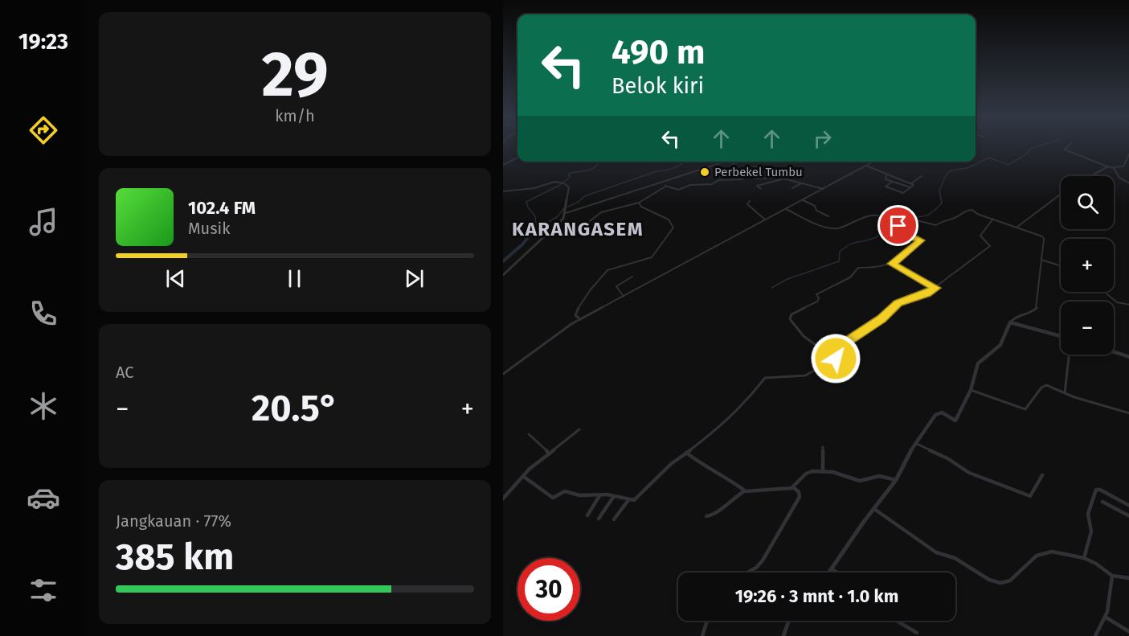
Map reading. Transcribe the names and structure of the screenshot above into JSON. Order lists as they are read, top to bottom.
{
  "districts": ["KARANGASEM"],
  "places": ["Perbekel Tumbu"],
  "page": {
    "tabs": "19:23",
    "tile": [
      ["29", "km/h"],
      "AC",
      ["Jangkauan · 77%", "385 km"]
    ],
    "turn": ["490 m", "Belok kiri"],
    "map_buttons": ["+", "−"],
    "song": ["102.4 FM", "Musik"],
    "heat": ["−", "20.5°", "+"],
    "limit": "30",
    "trip": "19:26 · 3 mnt · 1.0 km"
  }
}
